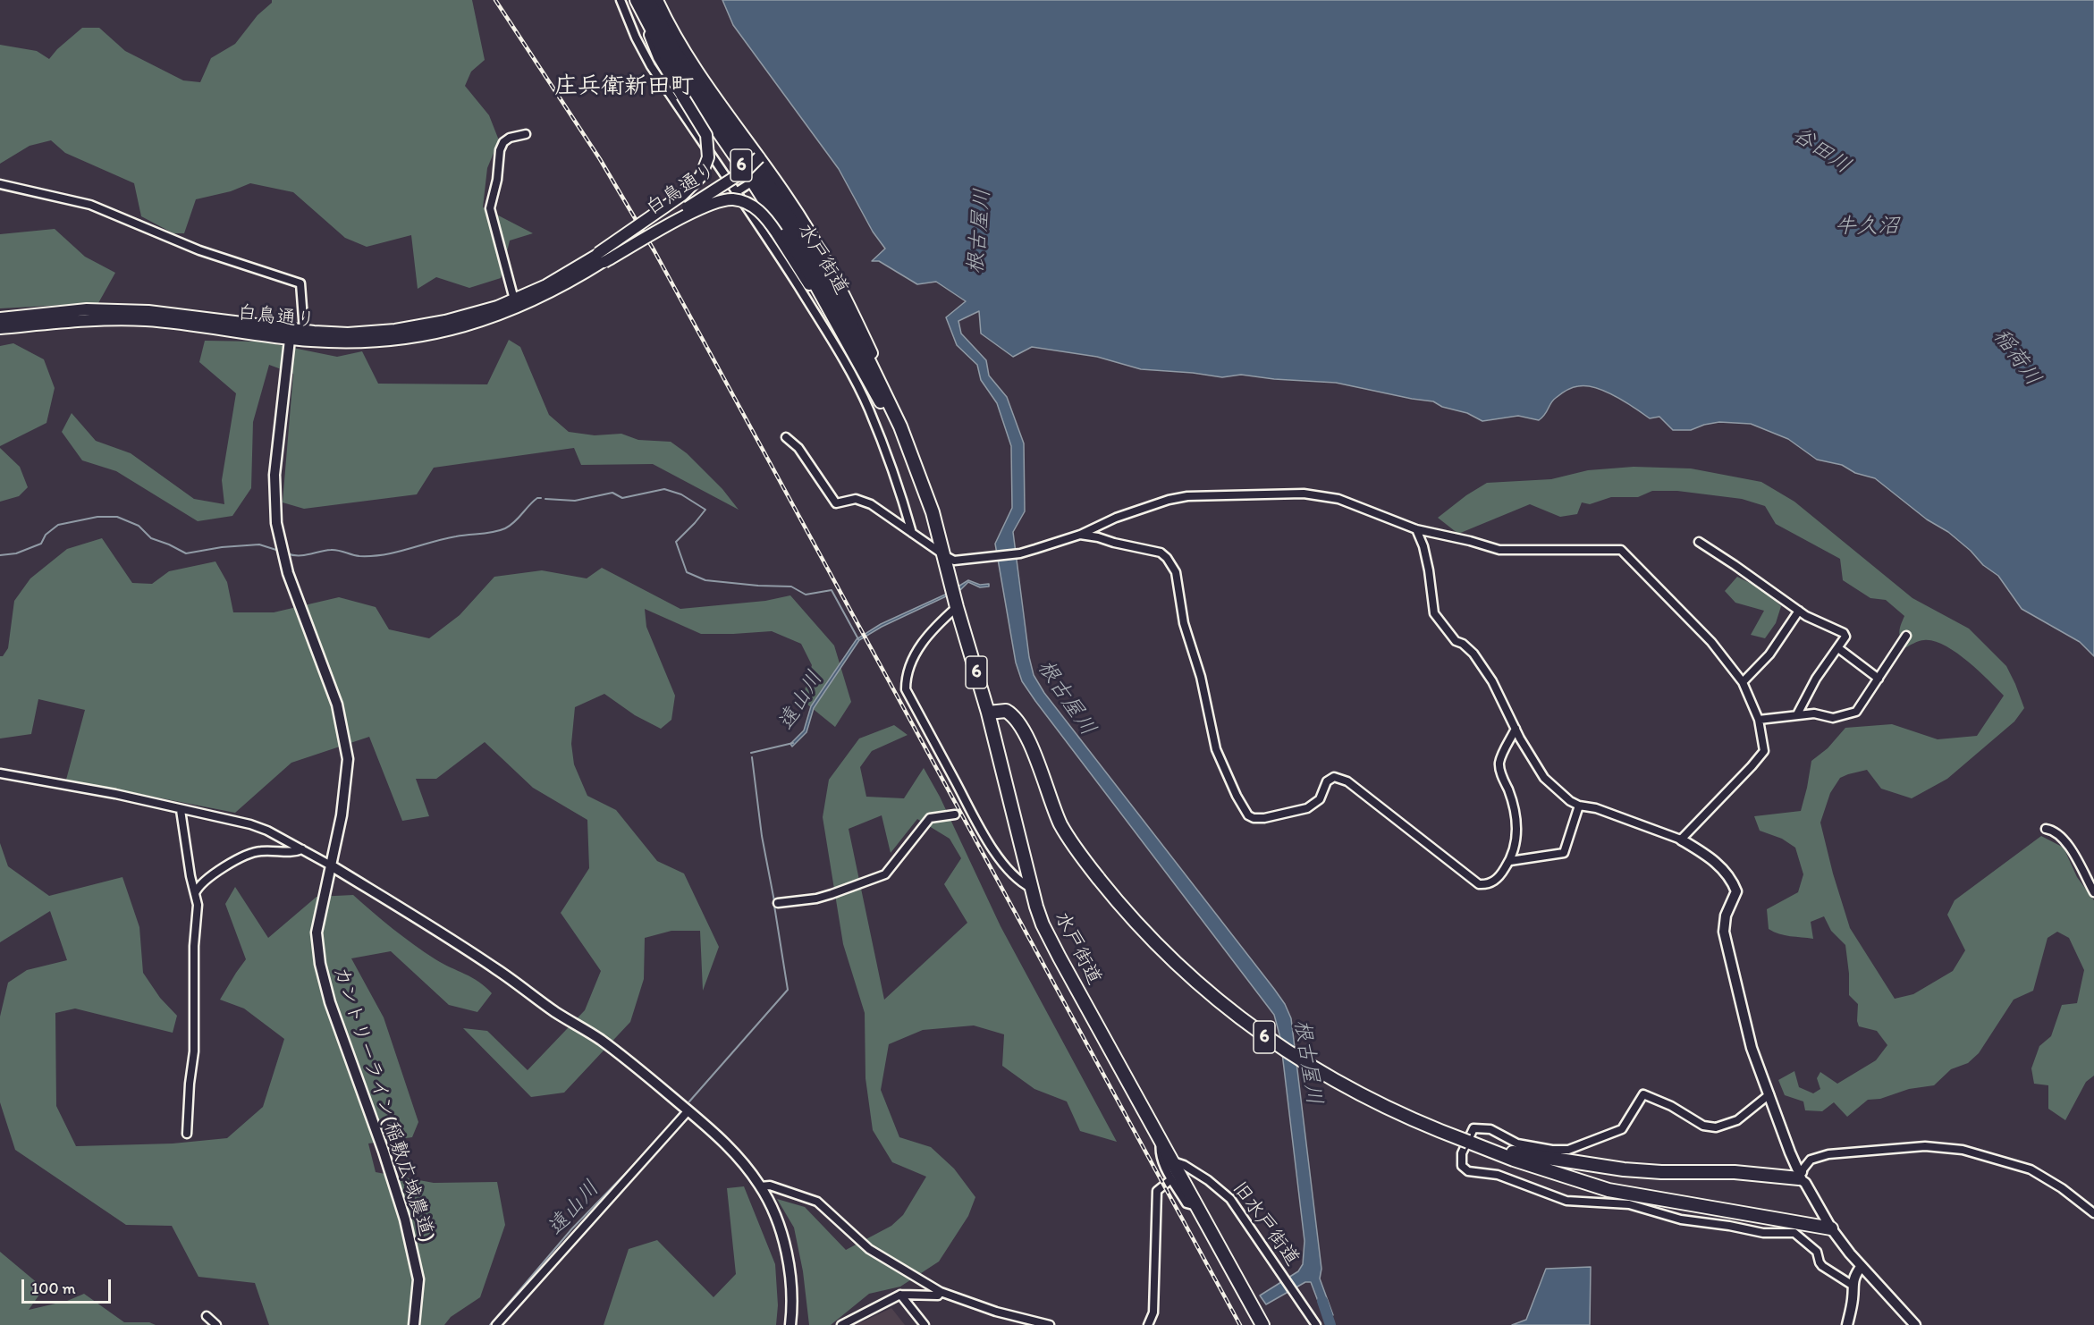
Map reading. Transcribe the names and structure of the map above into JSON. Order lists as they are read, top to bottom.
{
  "streets": {
    "highway": ["6", "水戸街道"],
    "main road": ["白鳥通り"],
    "street": ["カントリーライン(稲敷広域農道)", "旧水戸街道"]
  },
  "crossings": [
    ["6", "水戸街道"],
    ["白鳥通り", "カントリーライン(稲敷広域農道)"],
    ["水戸街道", "旧水戸街道"]
  ],
  "districts": ["庄兵衛新田町"],
  "water": [
    "谷田川",
    "牛久沼",
    "根古屋川",
    "稲荷川",
    "遠山川"
  ],
  "scale_bar": "100 m"
}
